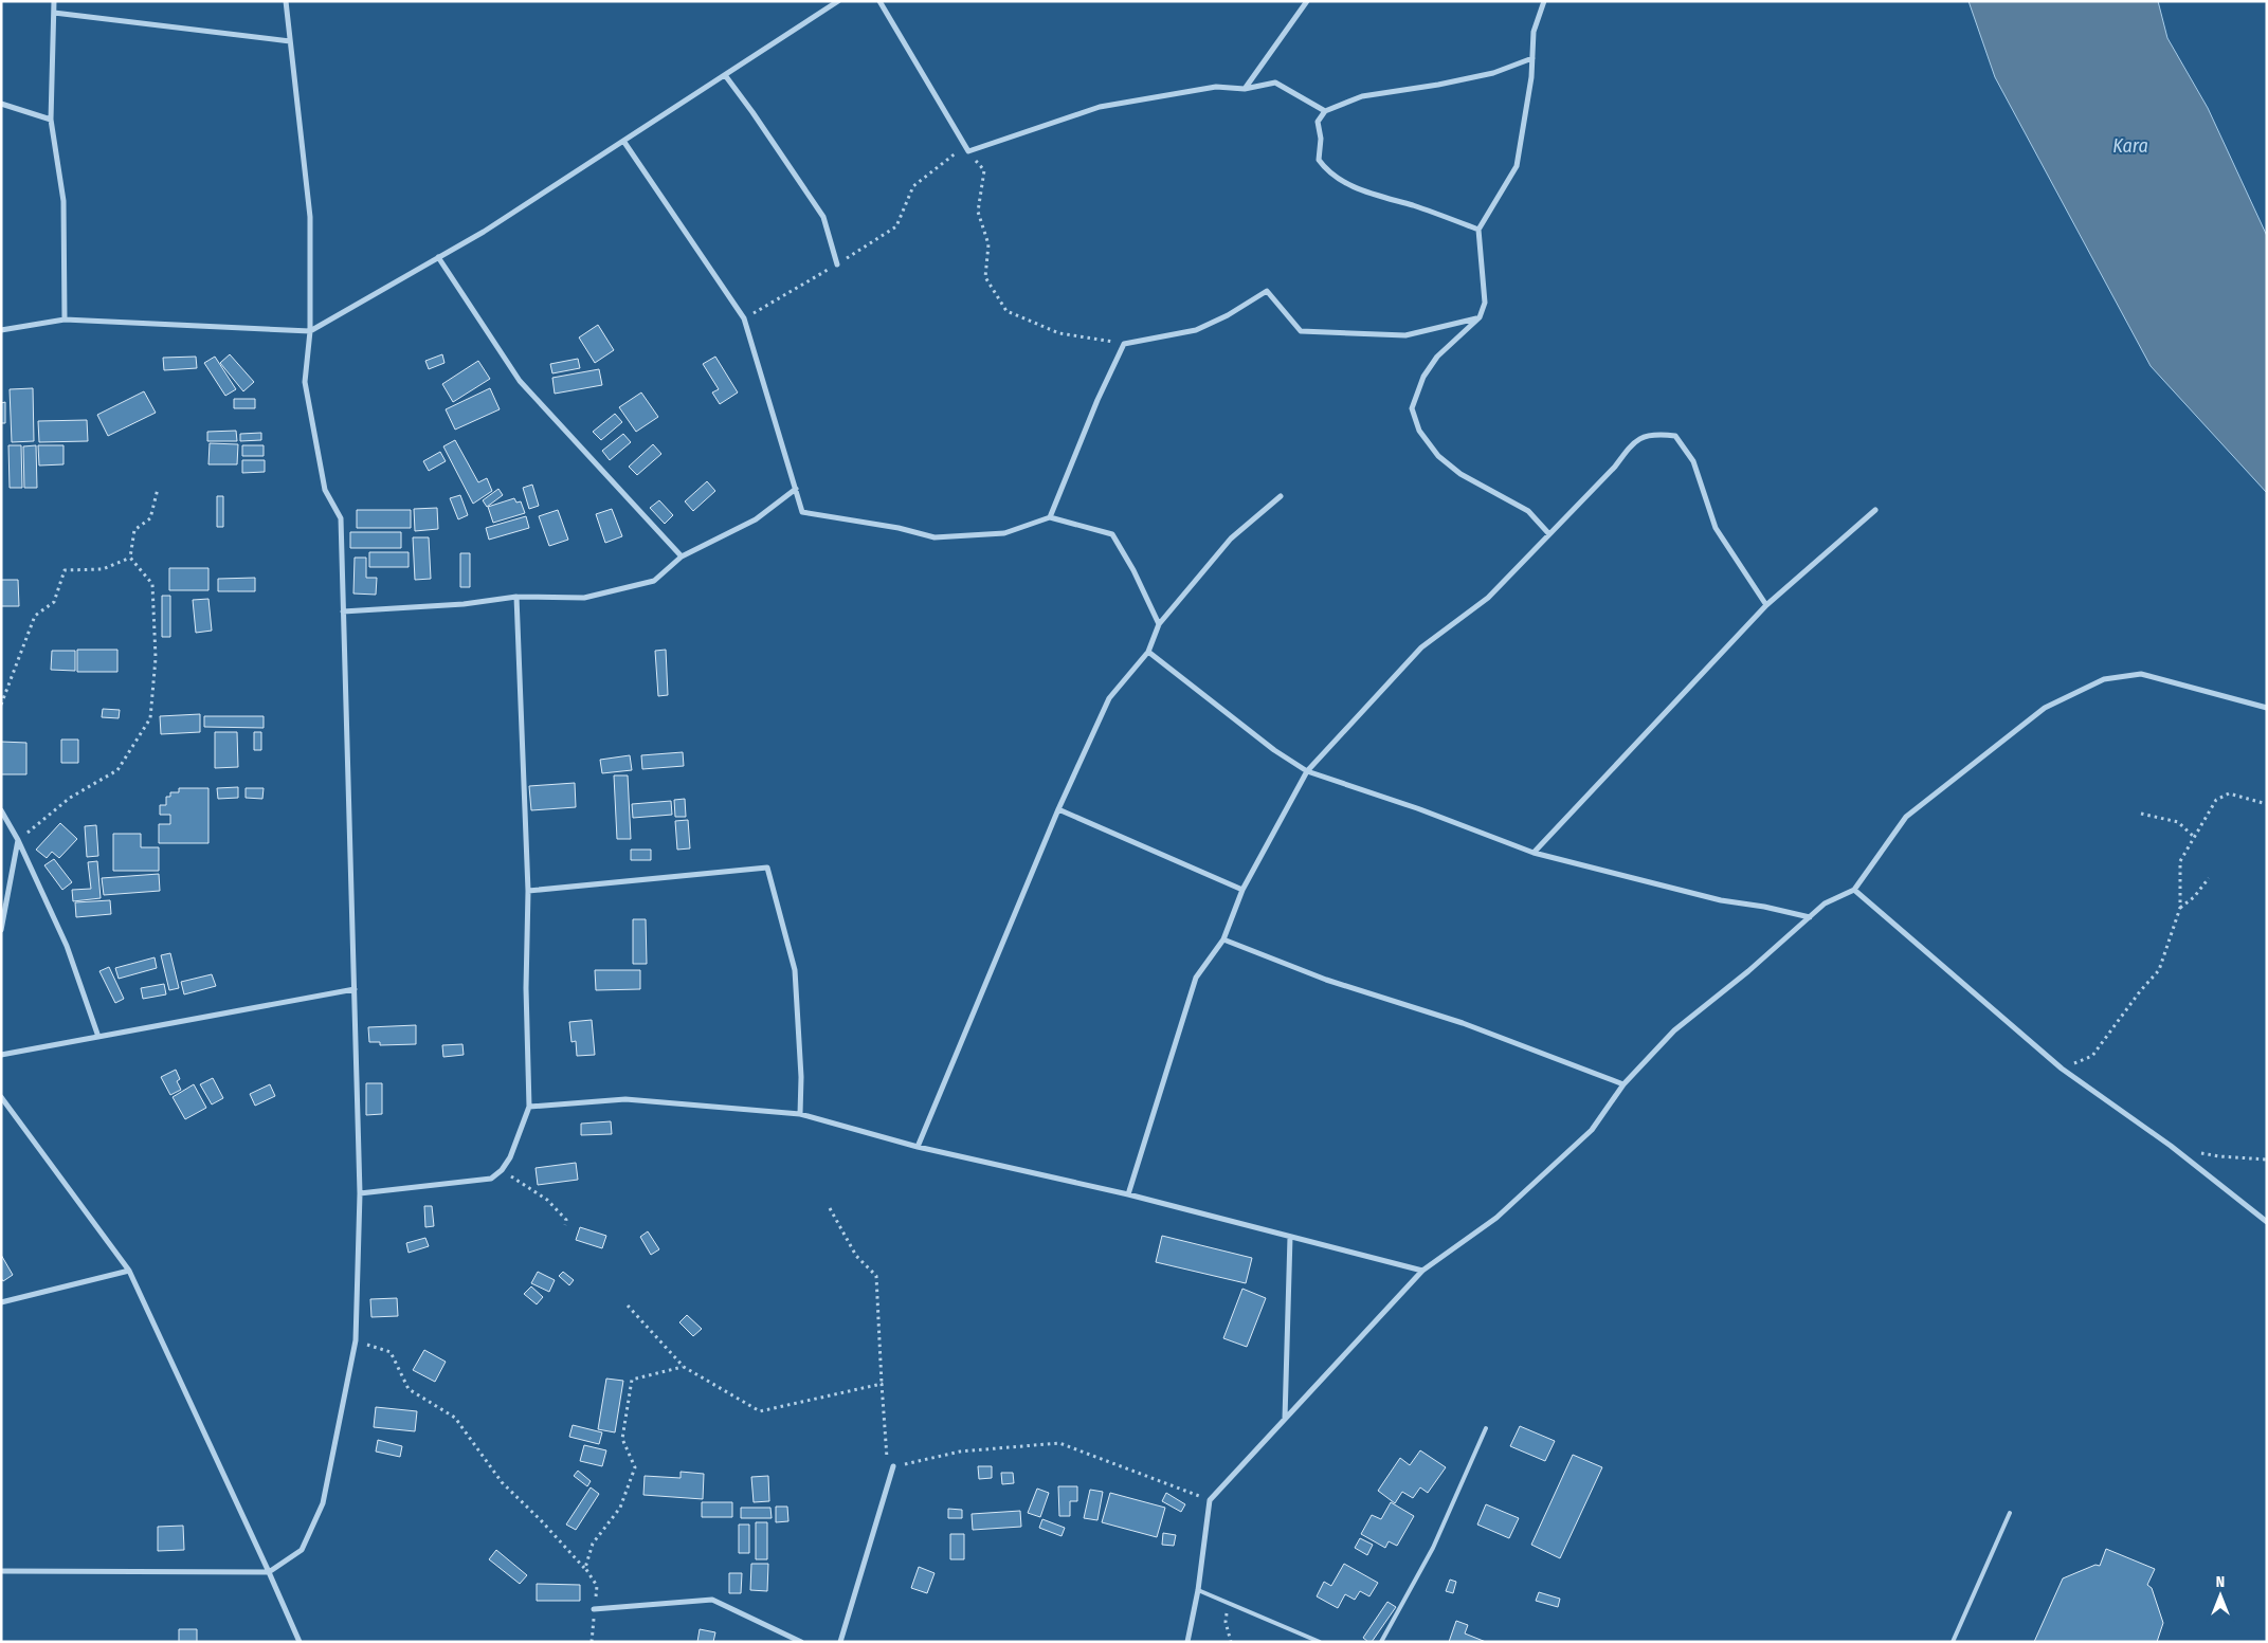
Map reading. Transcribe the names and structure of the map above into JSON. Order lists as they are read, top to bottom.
{
  "water": ["Kara"],
  "north": "top"
}
